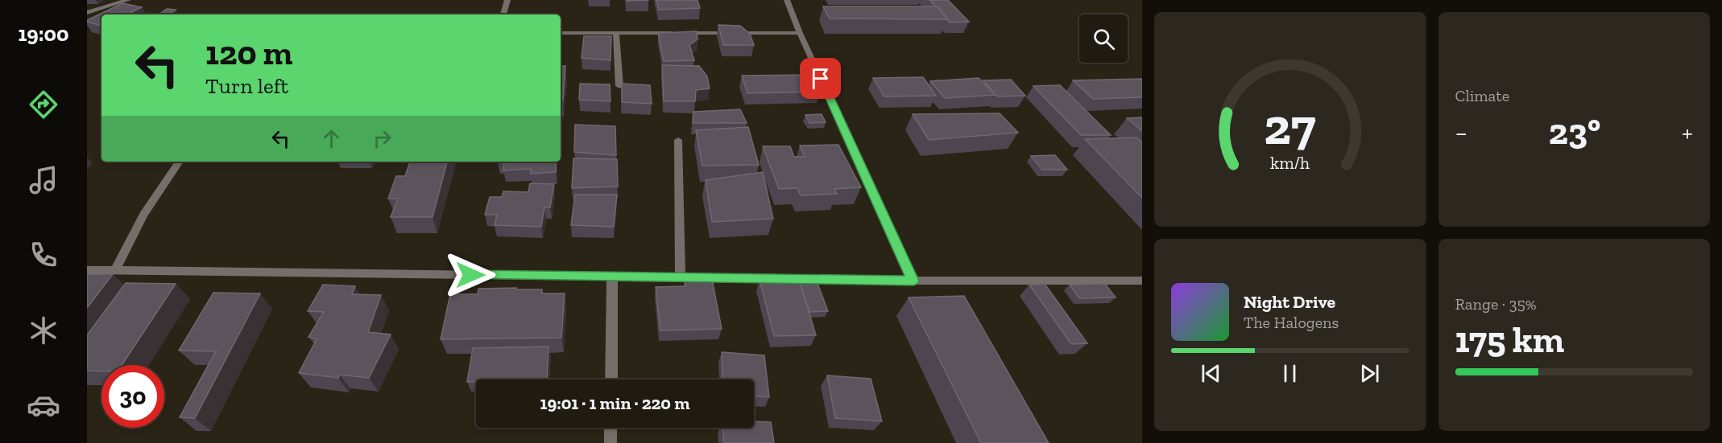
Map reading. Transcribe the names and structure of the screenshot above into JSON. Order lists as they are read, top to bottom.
{
  "page": {
    "tabs": "19:00",
    "tile": [
      "Climate",
      ["Range · 35%", "175 km"]
    ],
    "turn": ["120 m", "Turn left"],
    "heat": ["−", "23°", "+"],
    "song": ["Night Drive", "The Halogens"],
    "limit": "30",
    "trip": "19:01 · 1 min · 220 m",
    "gauge": ["27", "km/h"]
  }
}
